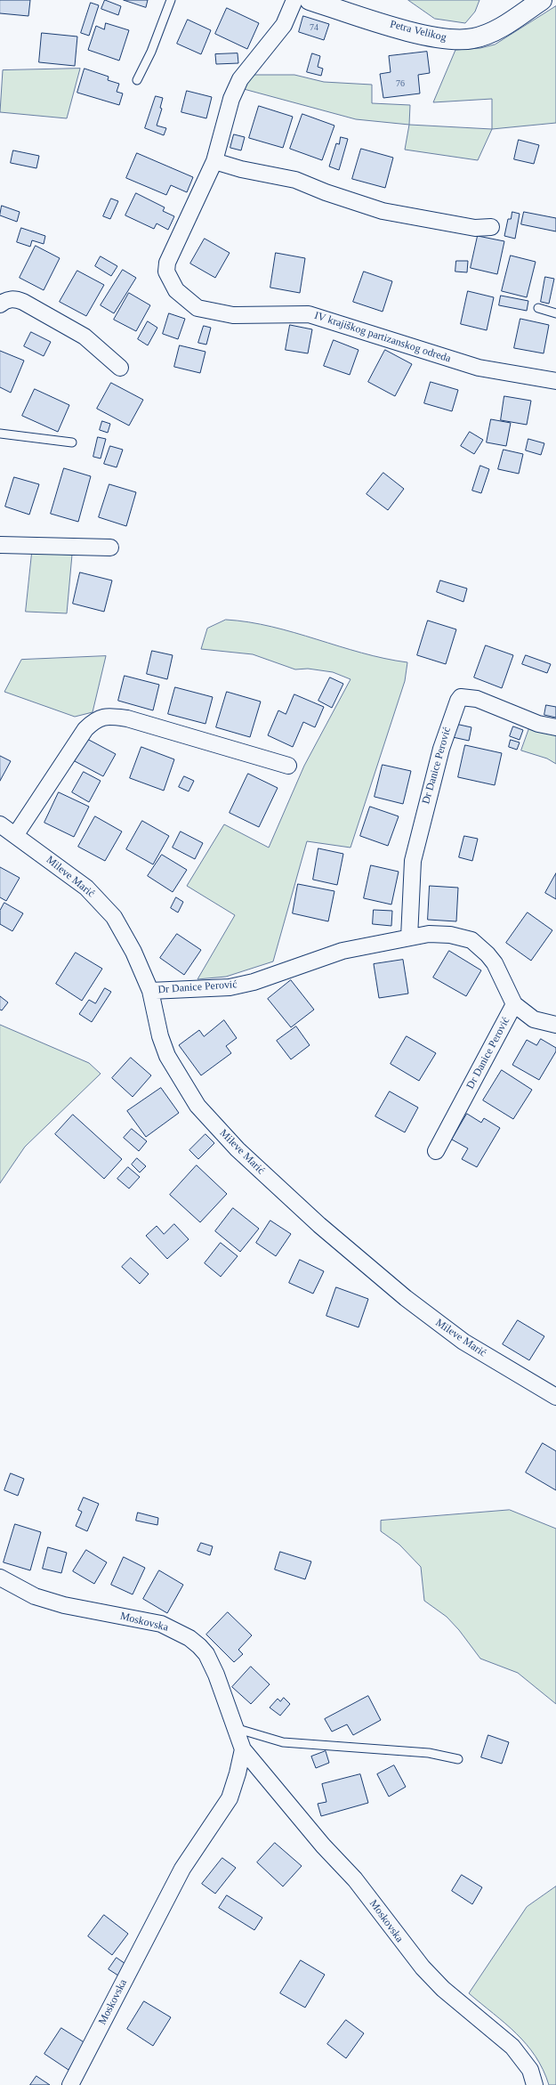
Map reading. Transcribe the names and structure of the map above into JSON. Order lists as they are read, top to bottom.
{
  "streets": {
    "street": [
      "Petra Velikog",
      "IV krajiškog partizanskog odreda",
      "Dr Danice Perović",
      "Mileve Marić",
      "Moskovska"
    ]
  },
  "crossings": [
    ["Dr Danice Perović", "Mileve Marić"]
  ],
  "house_numbers": ["74", "76"]
}
